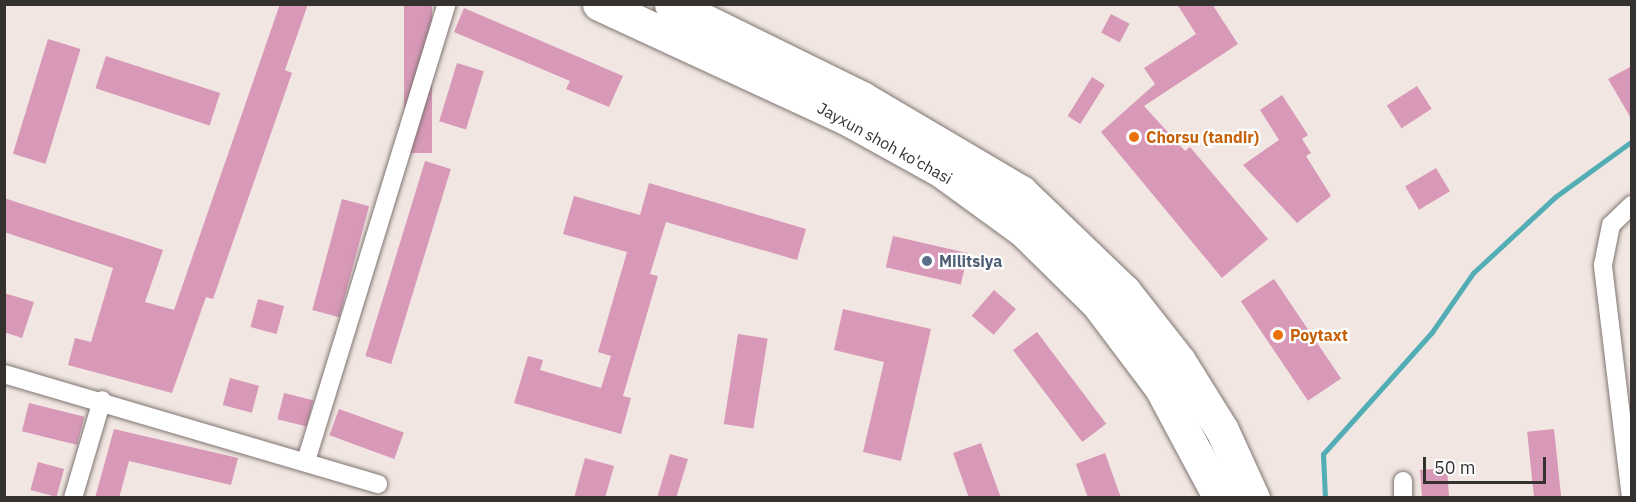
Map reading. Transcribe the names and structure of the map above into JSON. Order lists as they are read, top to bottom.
{
  "streets": {
    "highway": ["Jayxun shoh ko'chasi"]
  },
  "places": ["Chorsu (tandir)", "Militsiya", "Poytaxt"],
  "scale_bar": "50 m"
}
